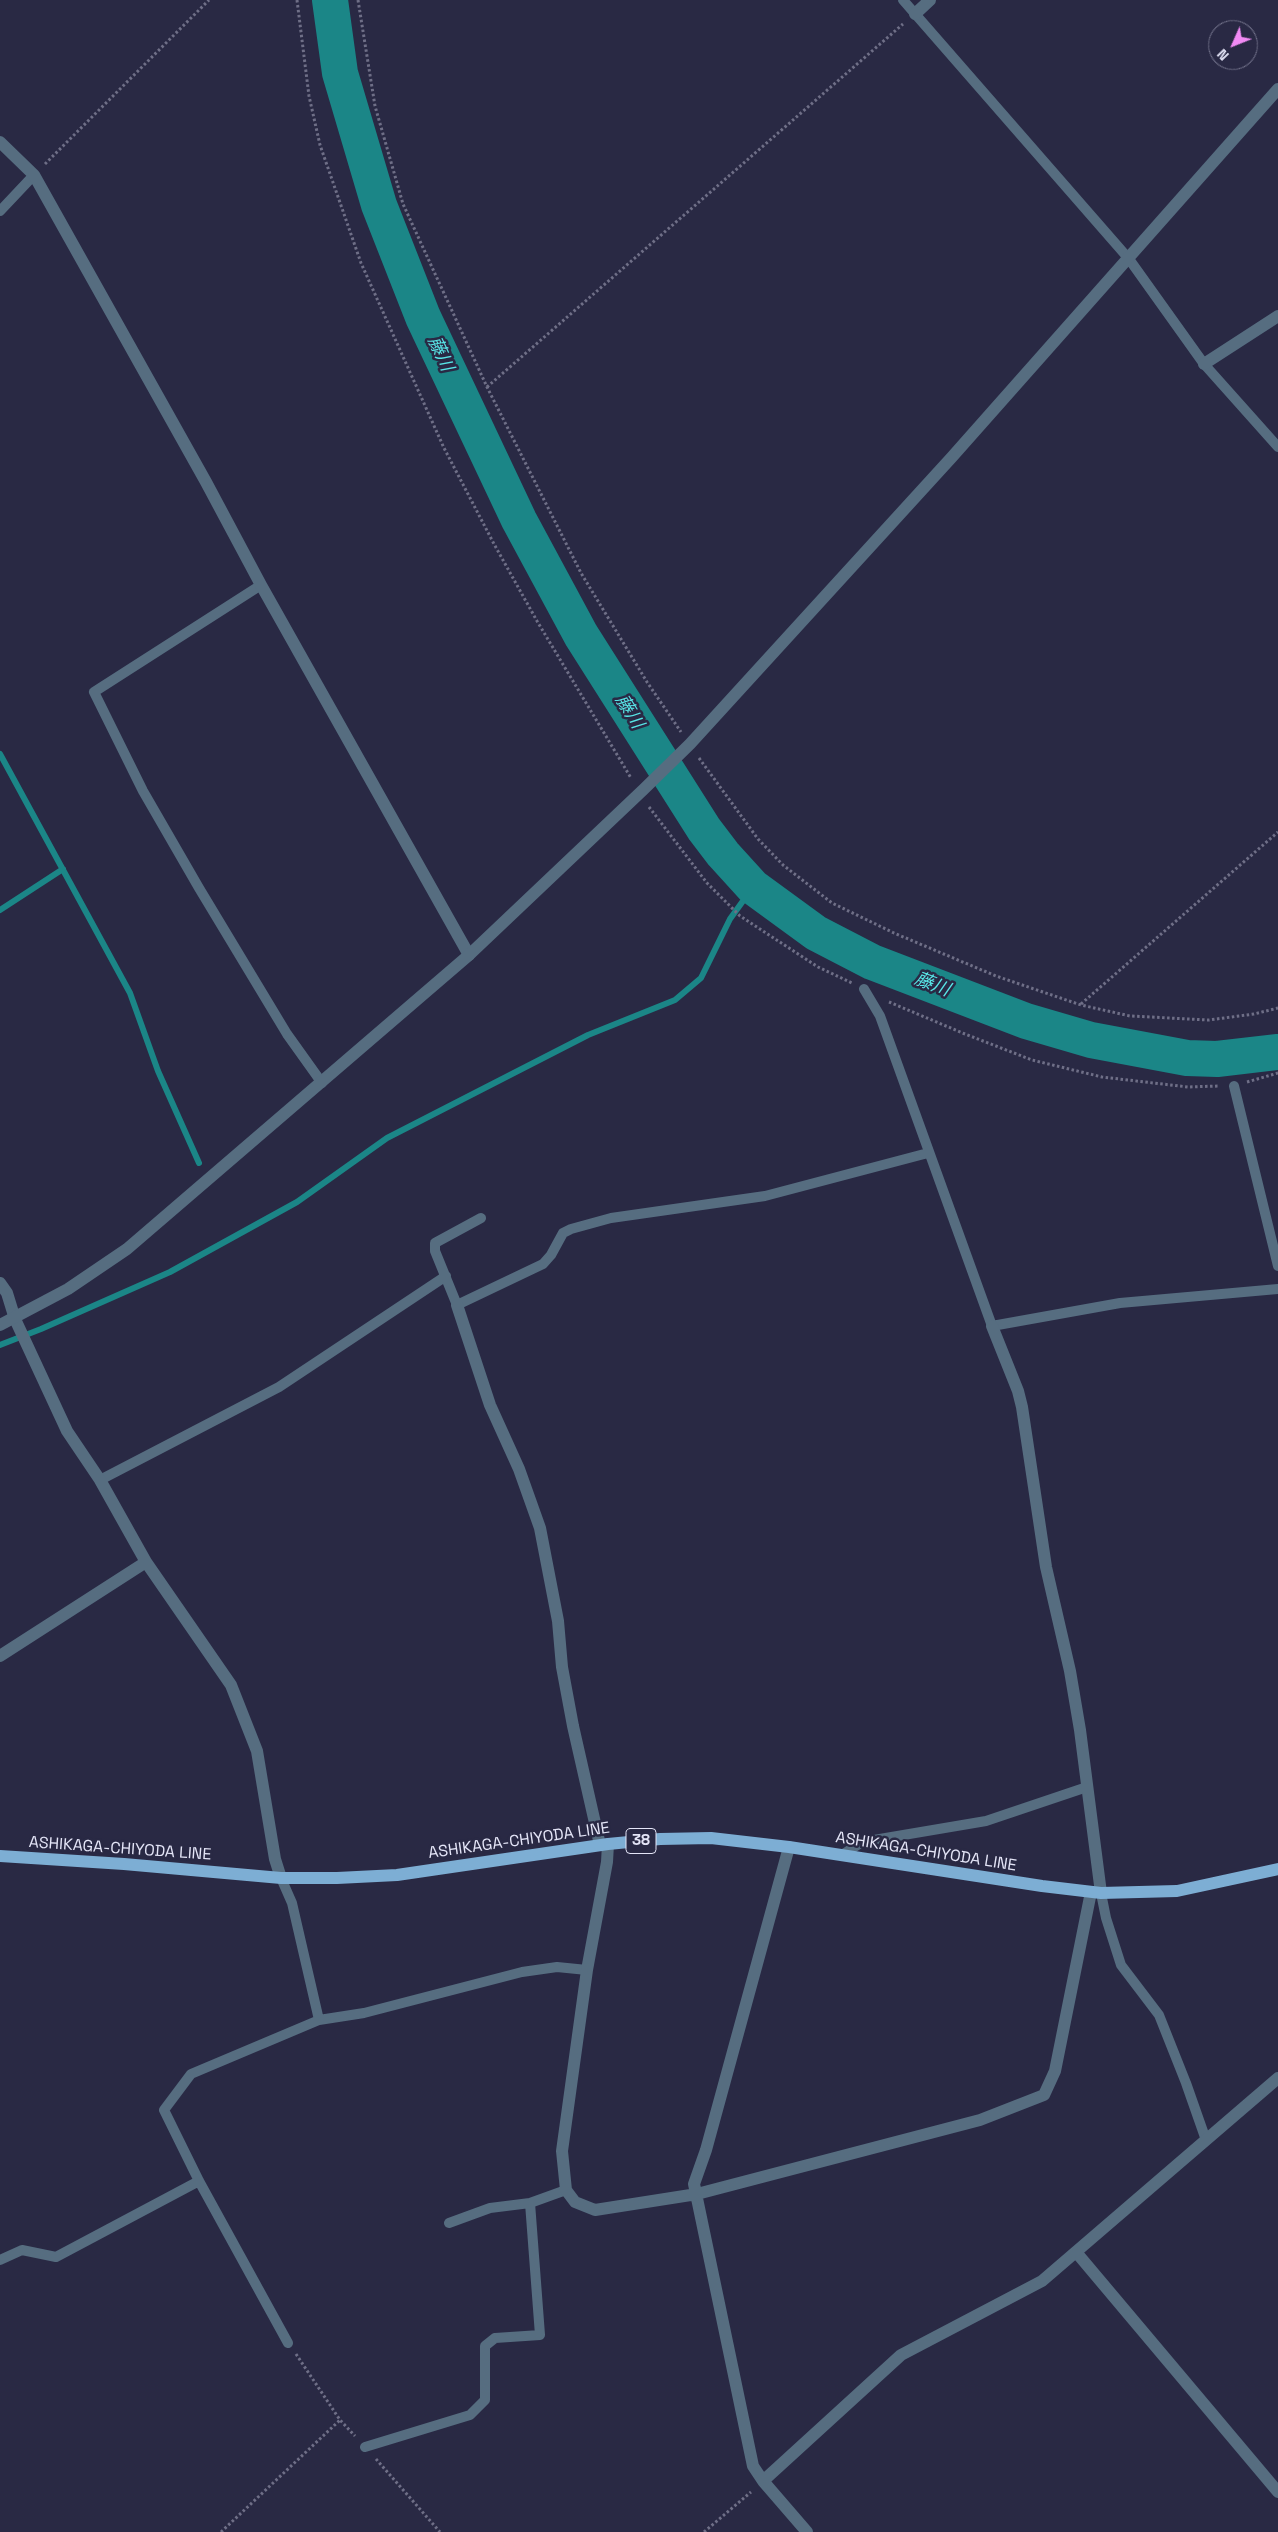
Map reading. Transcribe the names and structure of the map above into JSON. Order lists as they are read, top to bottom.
{
  "streets": {
    "main road": ["ASHIKAGA-CHIYODA LINE", "38"]
  },
  "water": ["藤川"],
  "north": "bottom left"
}
